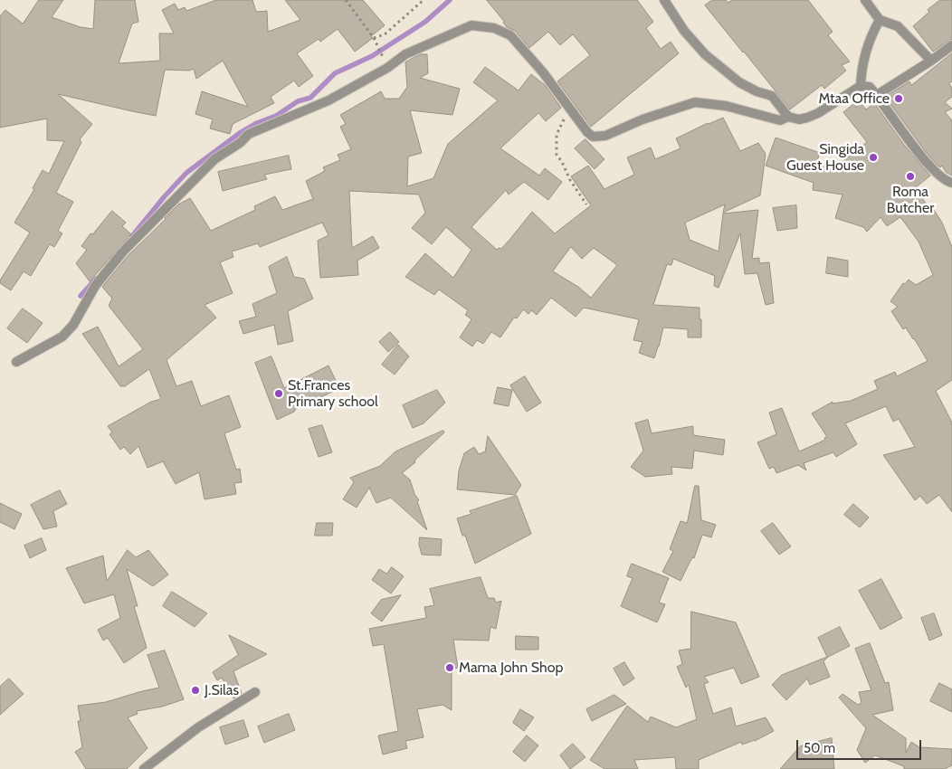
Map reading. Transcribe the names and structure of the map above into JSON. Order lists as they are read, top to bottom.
{
  "places": [
    "Mtaa Office",
    "Singida Guest House",
    "Roma Butcher",
    "St.Frances Primary school",
    "Mama John Shop",
    "J.Silas"
  ],
  "scale_bar": "50 m"
}
